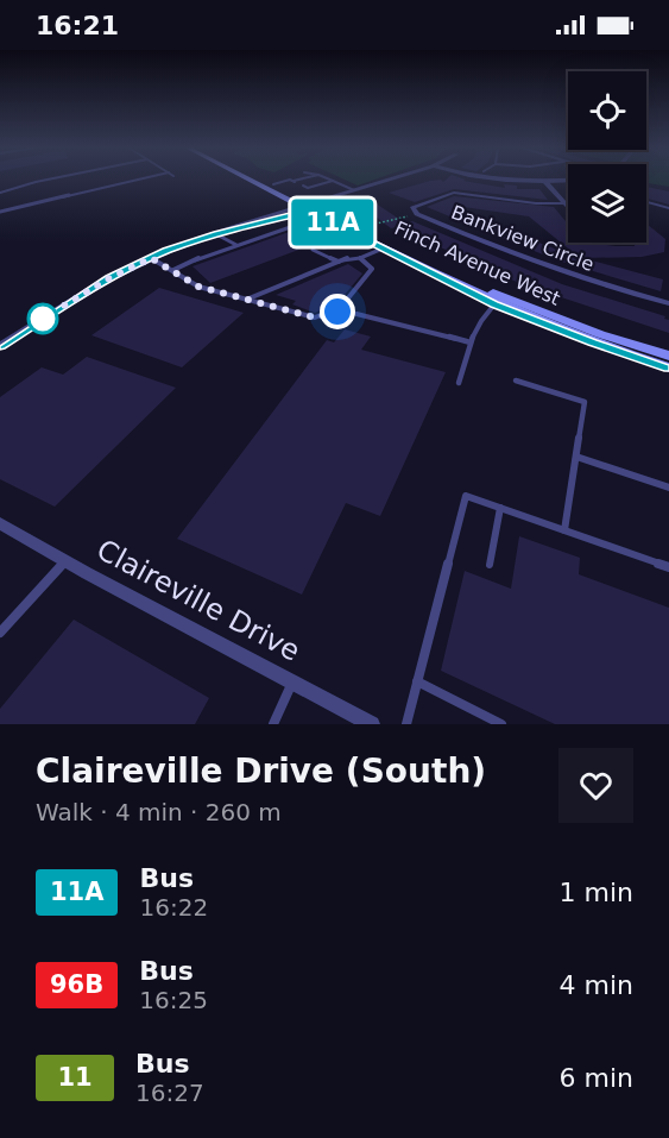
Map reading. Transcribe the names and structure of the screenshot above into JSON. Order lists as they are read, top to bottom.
{
  "streets": {
    "main road": ["Finch Avenue West"],
    "street": ["Bankview Circle", "Claireville Drive"]
  },
  "lines": ["bus line 11A"],
  "page": {
    "status": "16:21",
    "on_map": "11A",
    "heading": ["Claireville Drive (South)", "Walk · 4 min · 260 m"],
    "list": [
      {
        "mark": "11A",
        "name": "Bus",
        "note": "16:22",
        "value": "1 min"
      },
      {
        "mark": "96B",
        "name": "Bus",
        "note": "16:25",
        "value": "4 min"
      },
      {
        "mark": "11",
        "name": "Bus",
        "note": "16:27",
        "value": "6 min"
      }
    ]
  }
}
